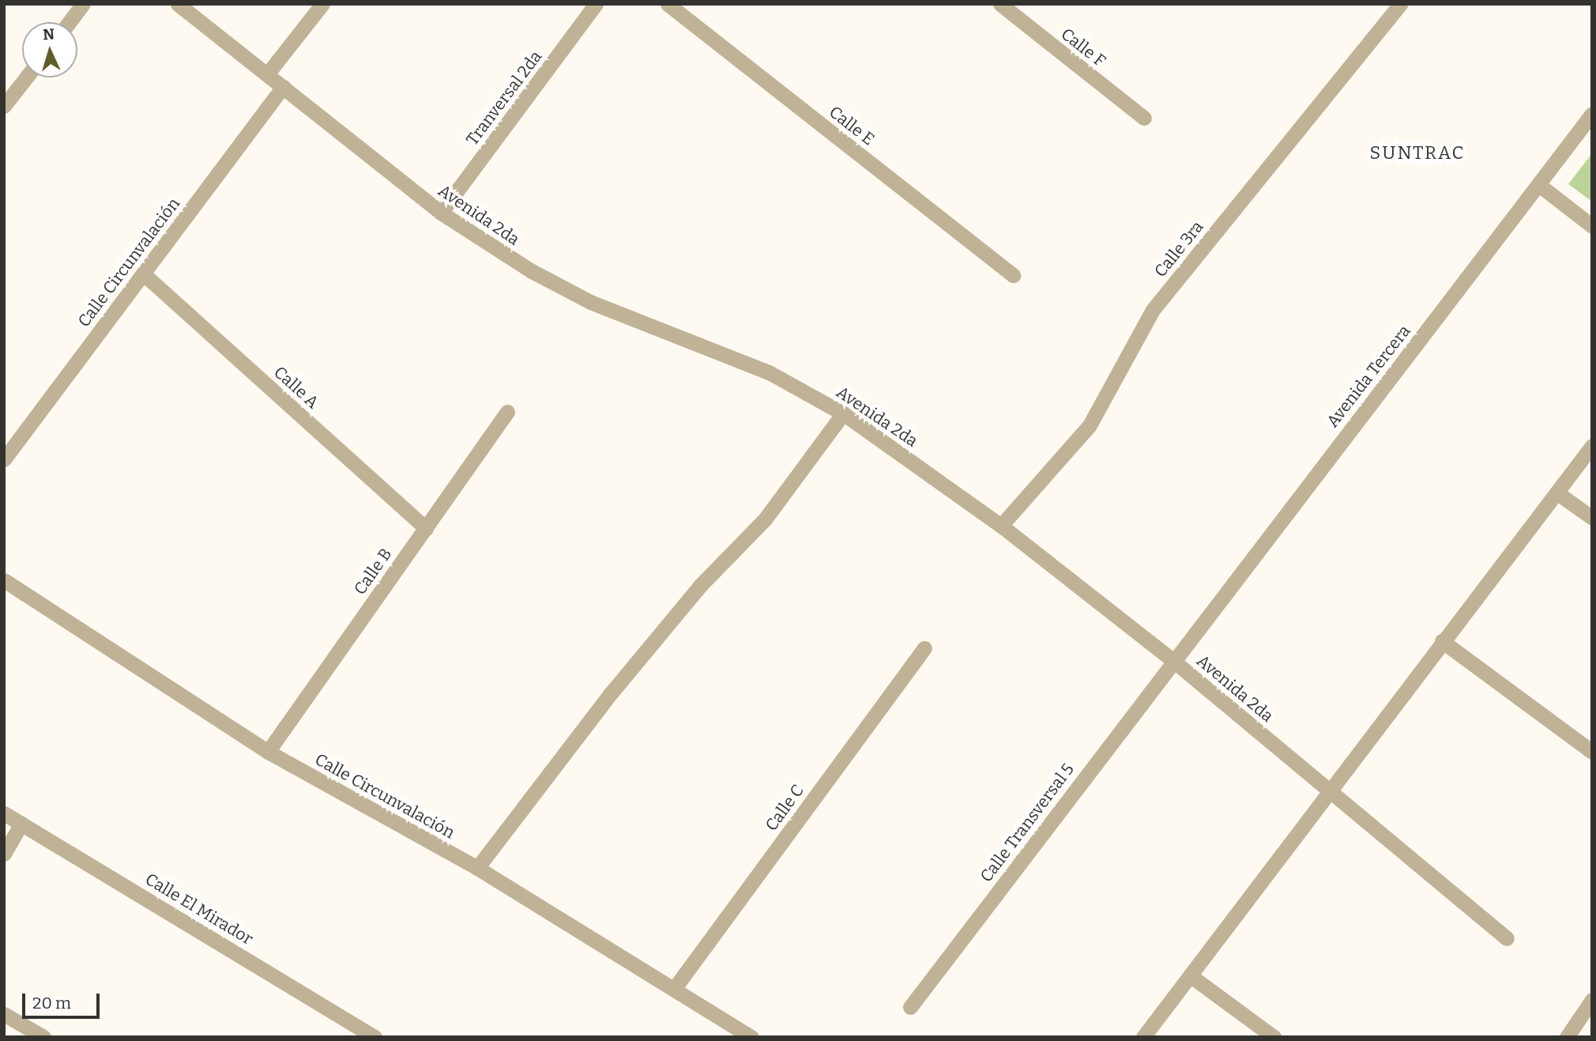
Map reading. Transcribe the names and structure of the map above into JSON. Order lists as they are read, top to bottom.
{
  "streets": {
    "street": [
      "Calle F",
      "Tranversal 2da",
      "Calle E",
      "Avenida 2da",
      "Calle 3ra",
      "Calle Circunvalación",
      "Avenida Tercera",
      "Calle A",
      "Calle B",
      "Calle C",
      "Calle Transversal 5",
      "Calle El Mirador"
    ]
  },
  "crossings": [
    ["Tranversal 2da", "Avenida 2da"],
    ["Avenida 2da", "Calle 3ra"],
    ["Avenida 2da", "Calle Circunvalación"],
    ["Avenida 2da", "Avenida Tercera"],
    ["Avenida 2da", "Calle Transversal 5"],
    ["Calle Circunvalación", "Calle A"],
    ["Calle Circunvalación", "Calle B"],
    ["Calle Circunvalación", "Calle C"],
    ["Avenida Tercera", "Calle Transversal 5"],
    ["Calle A", "Calle B"]
  ],
  "districts": ["SUNTRAC"],
  "scale_bar": "20 m",
  "north": "top"
}
